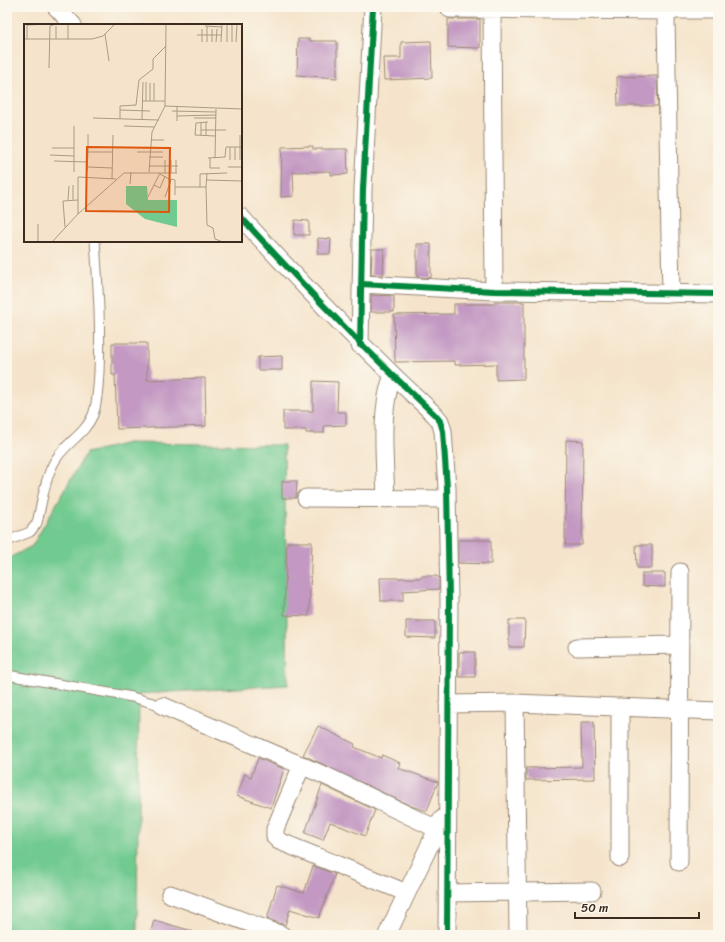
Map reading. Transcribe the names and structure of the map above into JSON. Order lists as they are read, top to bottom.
{
  "scale_bar": "50 m"
}
